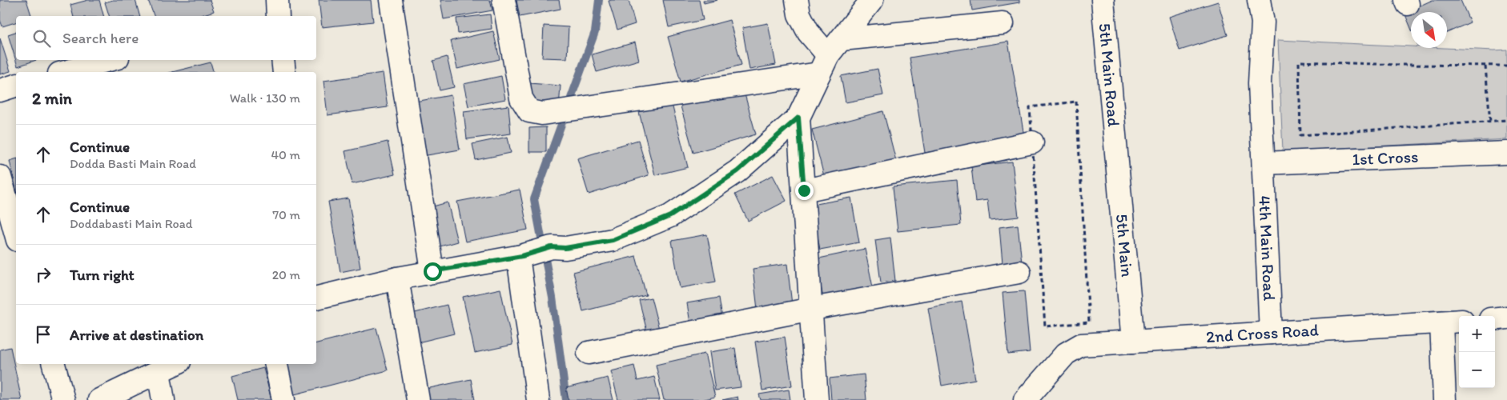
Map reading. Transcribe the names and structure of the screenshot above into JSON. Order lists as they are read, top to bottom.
{
  "streets": {
    "street": [
      "5th Main Road",
      "1st Cross",
      "5th Main",
      "4th Main Road",
      "2nd Cross Road"
    ]
  },
  "crossings": [
    ["5th Main Road", "5th Main"],
    ["1st Cross", "4th Main Road"],
    ["5th Main", "2nd Cross Road"],
    ["4th Main Road", "2nd Cross Road"]
  ],
  "north": "bottom right",
  "page": {
    "search": "Search here",
    "heading": ["2 min", "Walk · 130 m"],
    "list": [
      ["Continue", "Dodda Basti Main Road", "40 m"],
      ["Continue", "Doddabasti Main Road", "70 m"],
      ["Turn right", "20 m"],
      "Arrive at destination"
    ],
    "map_buttons": ["+", "−"]
  }
}
